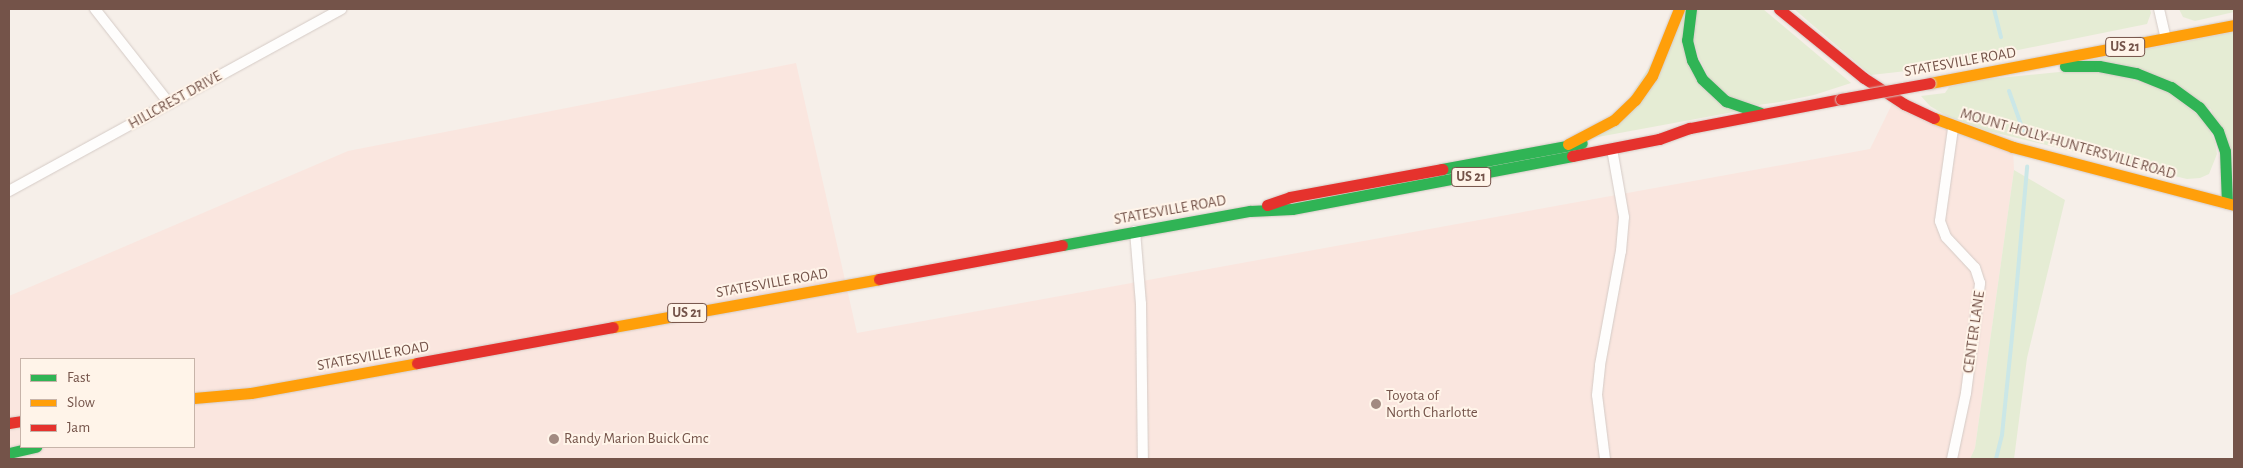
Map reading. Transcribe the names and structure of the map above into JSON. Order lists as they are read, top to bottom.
{
  "streets": {
    "main road": ["US 21", "STATESVILLE ROAD", "MOUNT HOLLY-HUNTERSVILLE ROAD"],
    "street": ["HILLCREST DRIVE", "CENTER LANE"]
  },
  "crossings": [
    ["MOUNT HOLLY-HUNTERSVILLE ROAD", "CENTER LANE"]
  ],
  "places": ["Toyota of North Charlotte", "Randy Marion Buick Gmc"],
  "legend": ["Fast", "Slow", "Jam"]
}
